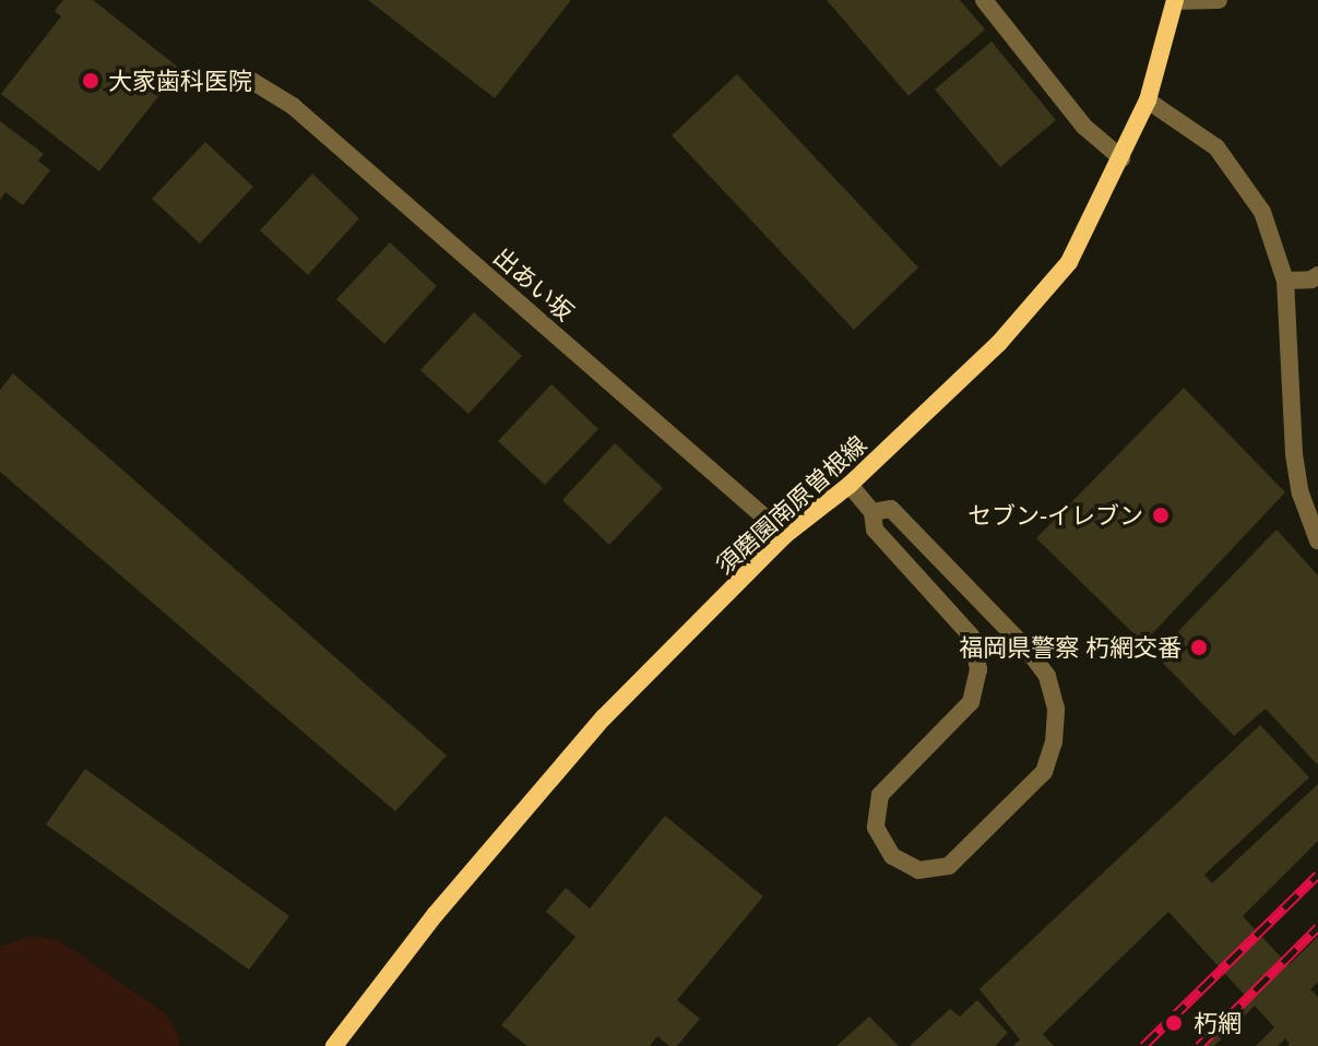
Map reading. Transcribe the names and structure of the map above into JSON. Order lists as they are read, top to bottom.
{
  "streets": {
    "main road": ["須磨園南原曽根線"],
    "street": ["出あい坂"]
  },
  "crossings": [
    ["出あい坂", "須磨園南原曽根線"]
  ],
  "places": [
    "大家歯科医院",
    "セブン-イレブン",
    "福岡県警察 朽網交番",
    "朽網"
  ]
}
